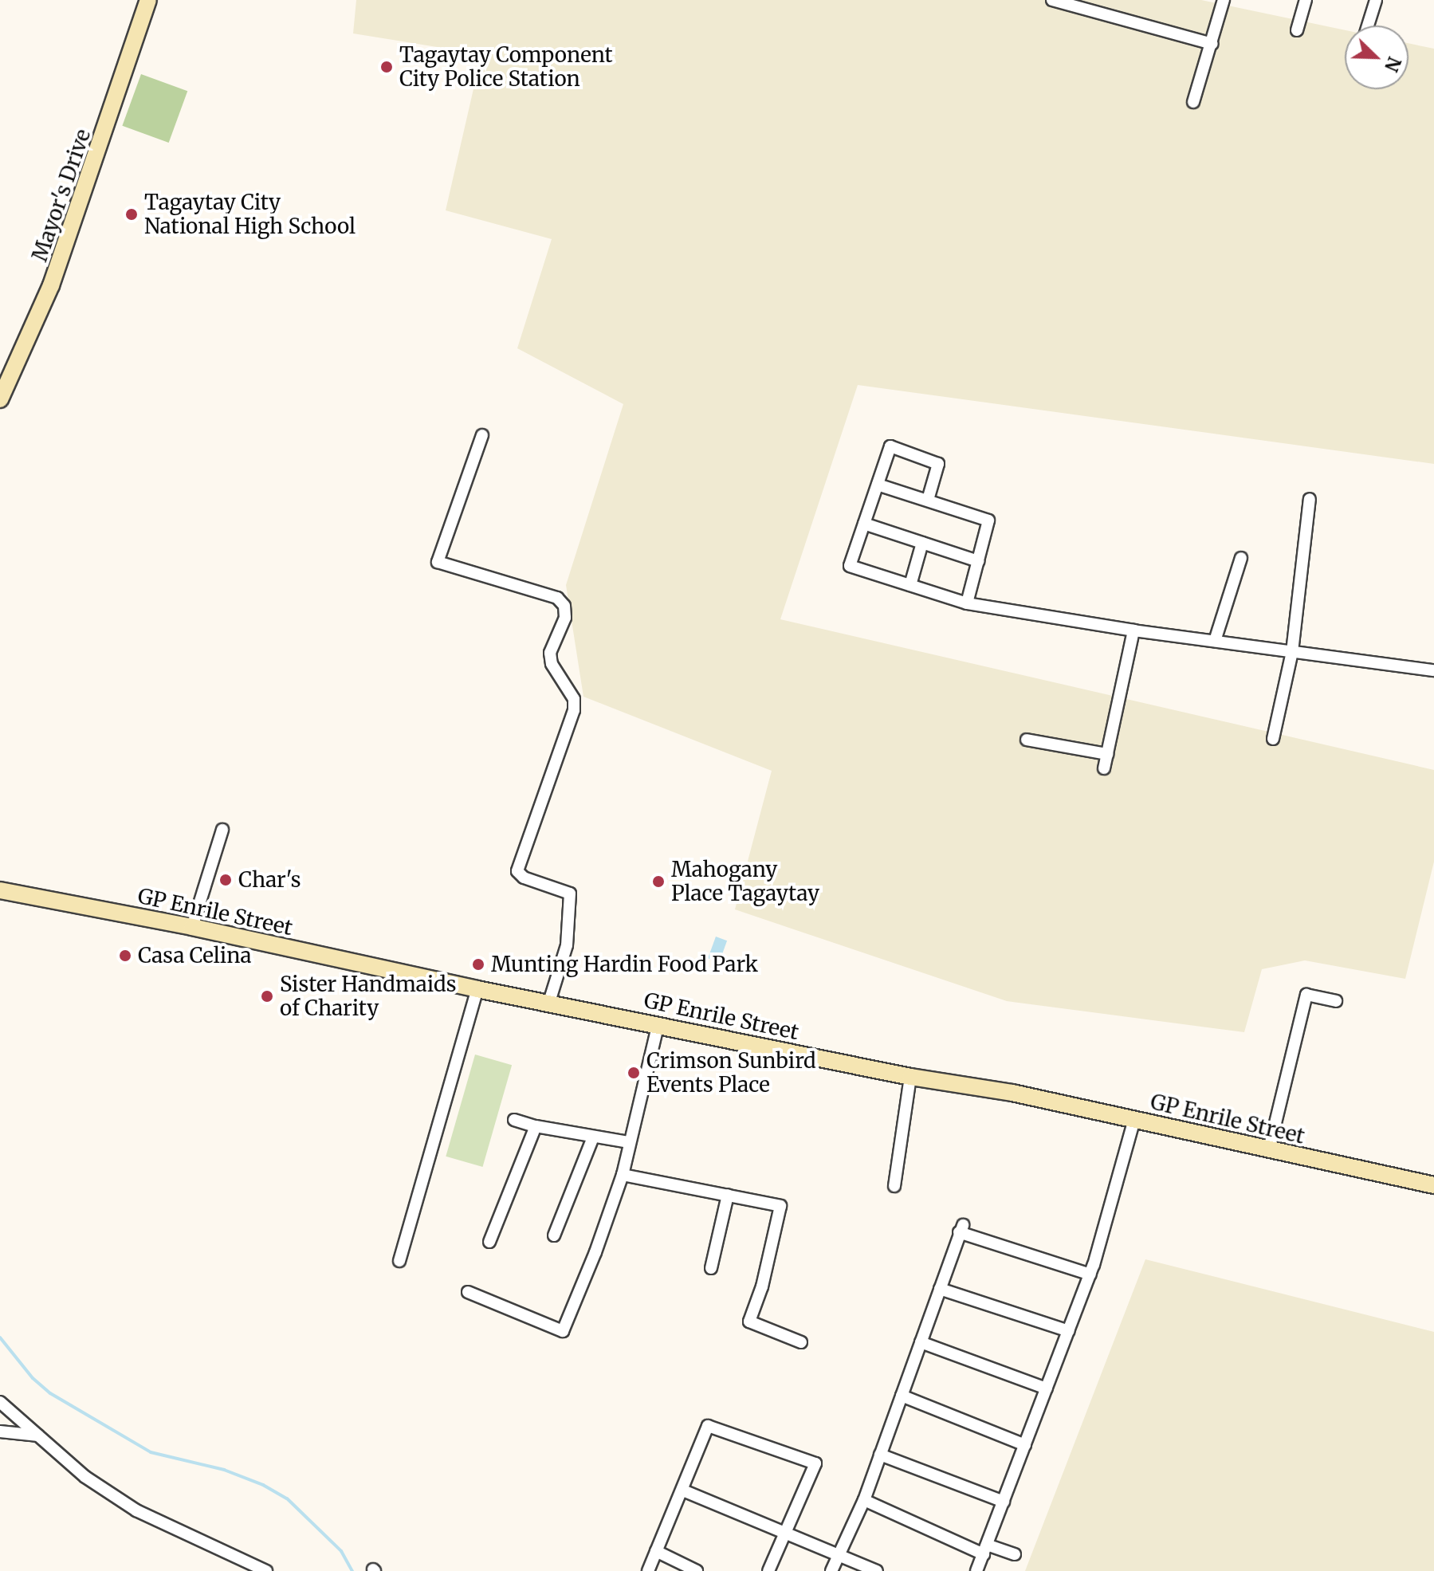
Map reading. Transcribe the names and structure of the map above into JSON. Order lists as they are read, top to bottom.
{
  "streets": {
    "street": ["Mayor's Drive", "GP Enrile Street"]
  },
  "places": [
    "Tagaytay Component City Police Station",
    "Tagaytay City National High School",
    "Char's",
    "Mahogany Place Tagaytay",
    "Casa Celina",
    "Munting Hardin Food Park",
    "Sister Handmaids of Charity",
    "Crimson Sunbird Events Place"
  ],
  "north": "bottom right"
}
